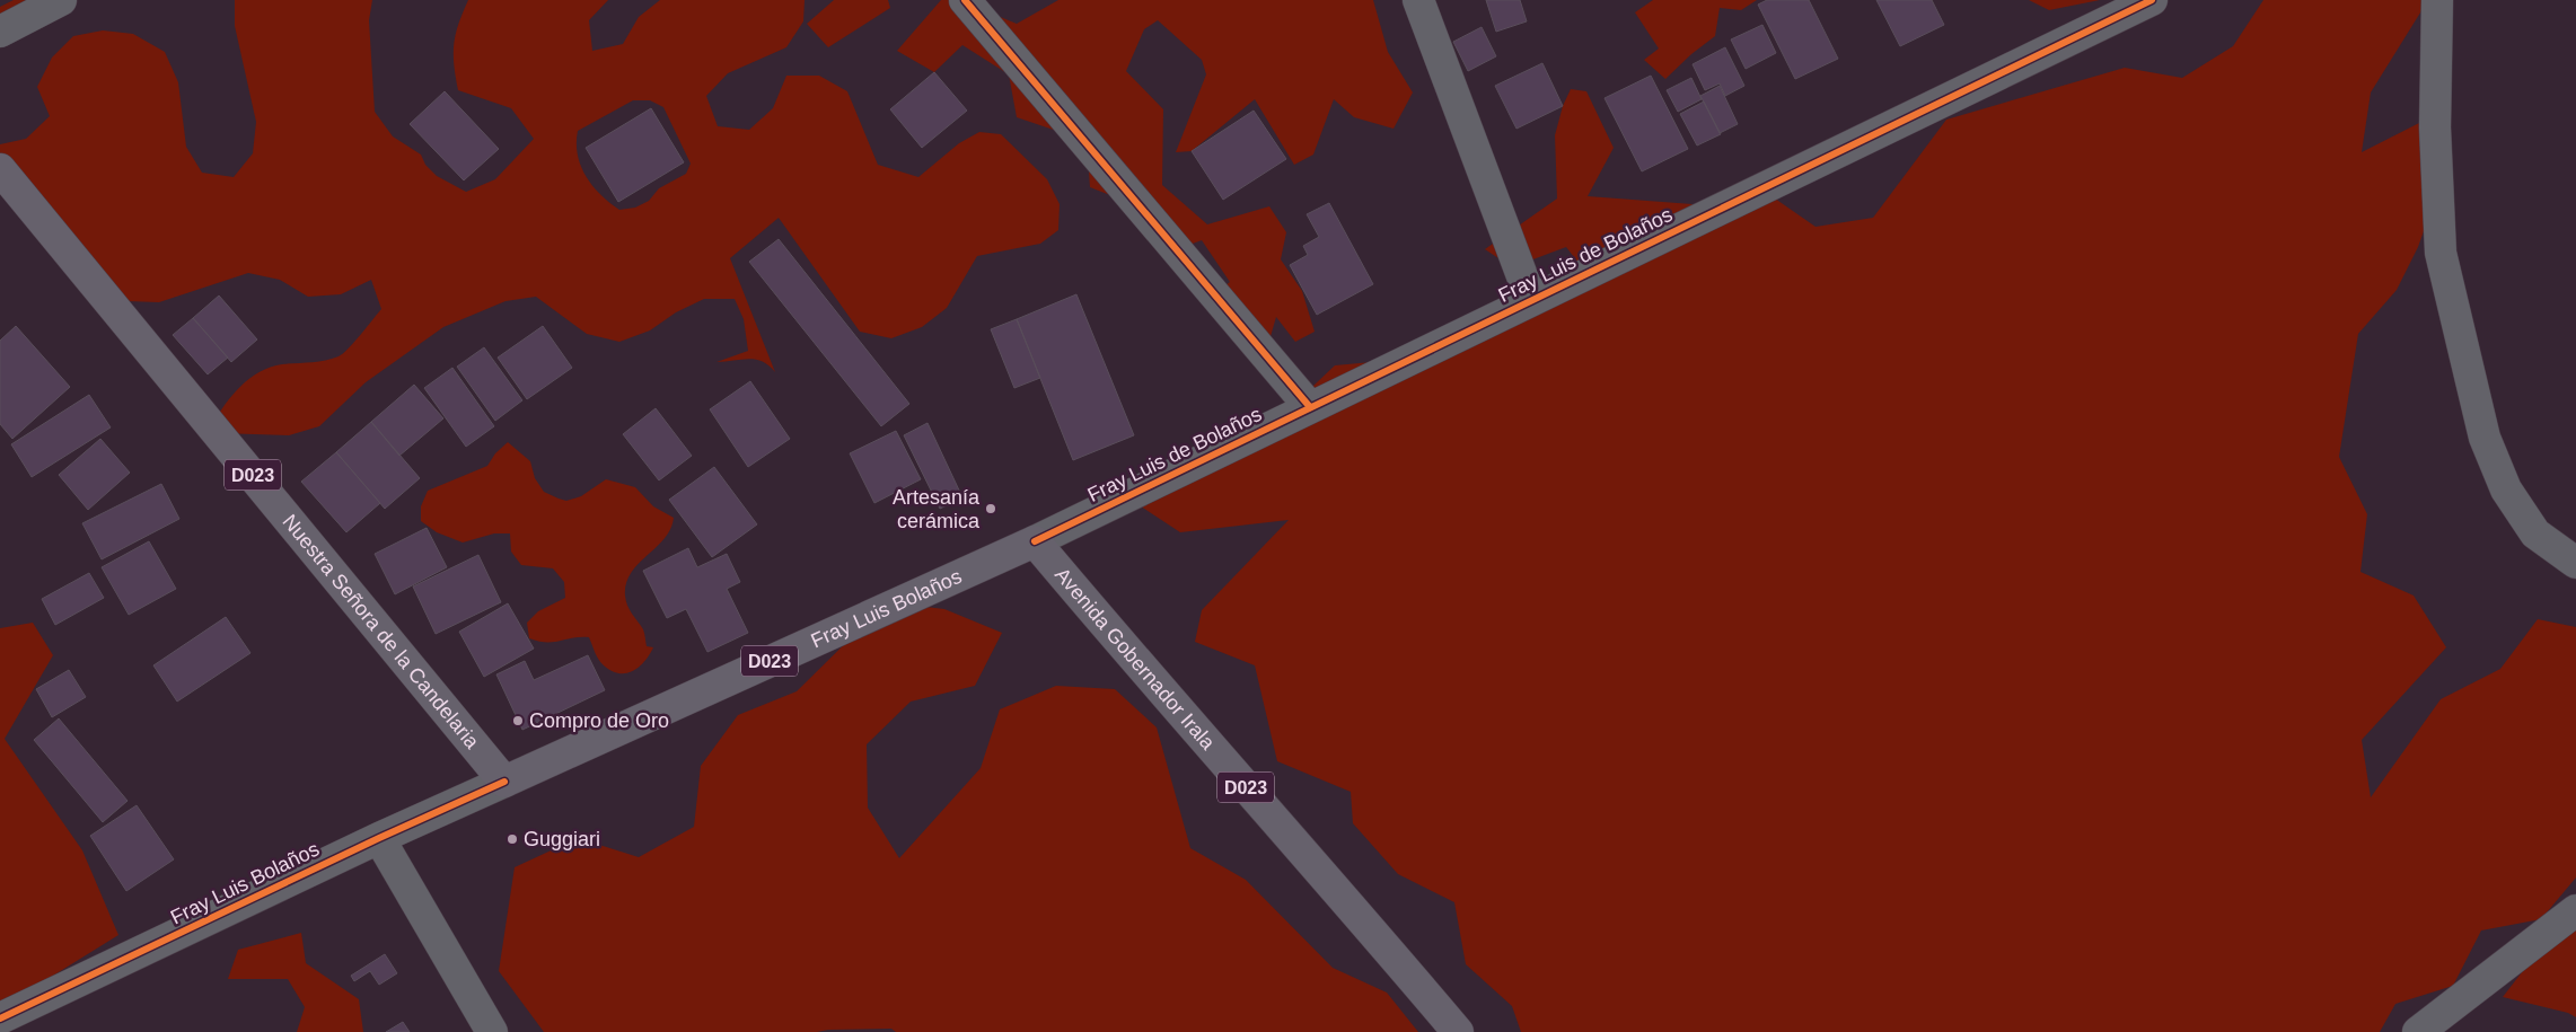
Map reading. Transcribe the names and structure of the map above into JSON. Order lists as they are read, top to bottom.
{
  "streets": {
    "main road": [
      "D023",
      "Fray Luis Bolaños",
      "Nuestra Señora de la Candelaria",
      "Avenida Gobernador Irala"
    ],
    "street": ["Fray Luis de Bolaños"]
  },
  "crossings": [
    ["Fray Luis de Bolaños", "Fray Luis Bolaños"],
    ["Fray Luis de Bolaños", "Avenida Gobernador Irala"],
    ["Fray Luis Bolaños", "Nuestra Señora de la Candelaria"],
    ["Fray Luis Bolaños", "Avenida Gobernador Irala"]
  ],
  "places": ["Artesanía cerámica", "Compro de Oro", "Guggiari"]
}
